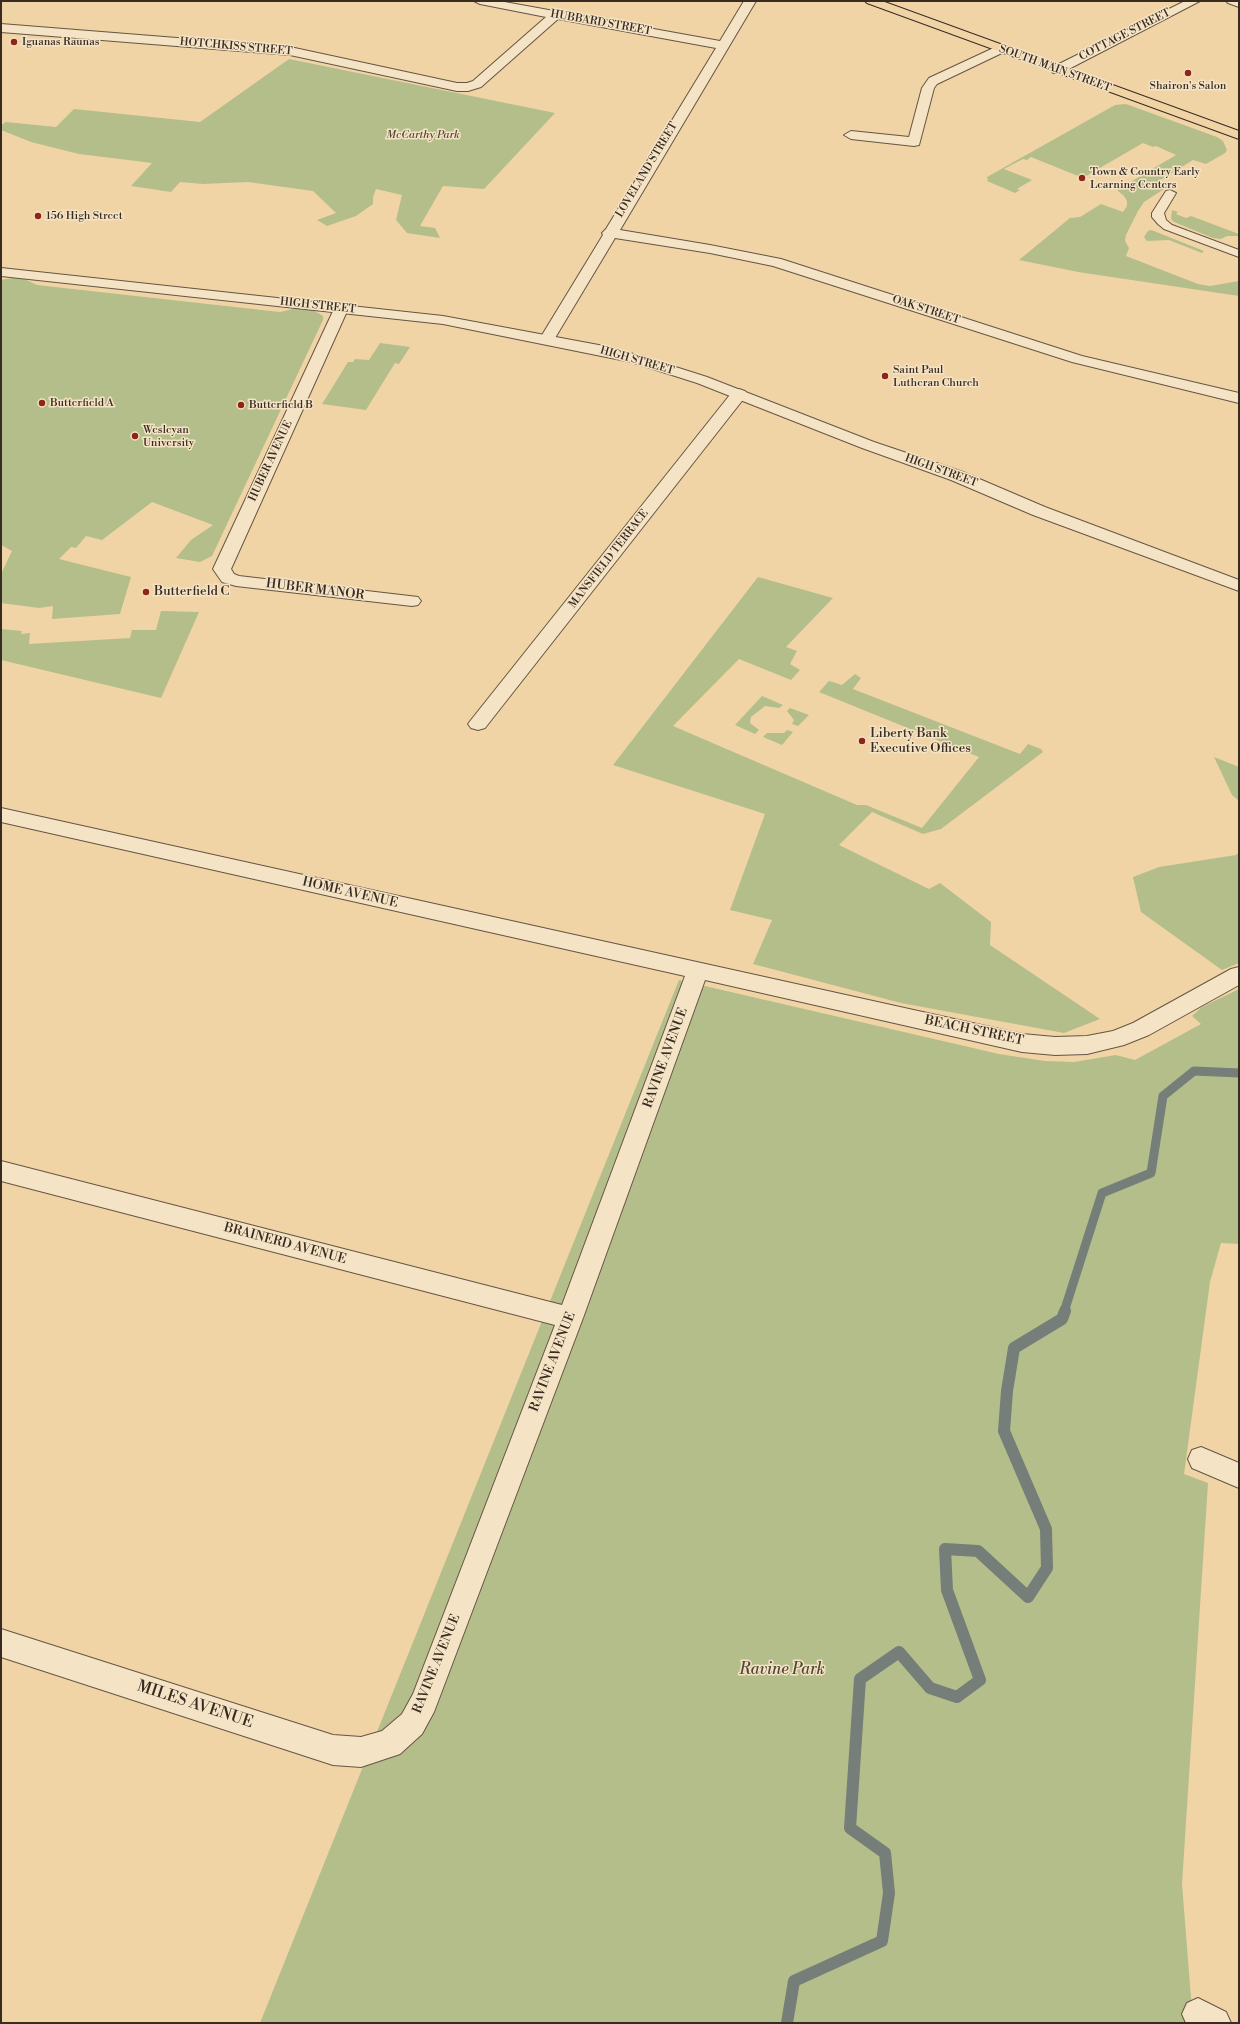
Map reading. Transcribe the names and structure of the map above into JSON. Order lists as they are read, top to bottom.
{
  "streets": {
    "main road": ["SOUTH MAIN STREET"],
    "street": [
      "HUBBARD STREET",
      "COTTAGE STREET",
      "HOTCHKISS STREET",
      "LOVELAND STREET",
      "HIGH STREET",
      "OAK STREET",
      "HUBER AVENUE",
      "MANSFIELD TERRACE",
      "HUBER MANOR",
      "HOME AVENUE",
      "BEACH STREET",
      "RAVINE AVENUE",
      "BRAINERD AVENUE",
      "MILES AVENUE"
    ]
  },
  "crossings": [
    ["HUBBARD STREET", "HOTCHKISS STREET"],
    ["HUBBARD STREET", "LOVELAND STREET"],
    ["COTTAGE STREET", "SOUTH MAIN STREET"],
    ["LOVELAND STREET", "HIGH STREET"],
    ["LOVELAND STREET", "OAK STREET"],
    ["HIGH STREET", "HUBER AVENUE"],
    ["HIGH STREET", "MANSFIELD TERRACE"],
    ["HUBER AVENUE", "HUBER MANOR"],
    ["HOME AVENUE", "BEACH STREET"],
    ["HOME AVENUE", "RAVINE AVENUE"],
    ["BEACH STREET", "RAVINE AVENUE"],
    ["RAVINE AVENUE", "BRAINERD AVENUE"],
    ["RAVINE AVENUE", "MILES AVENUE"]
  ],
  "parks": ["McCarthy Park", "Ravine Park"],
  "places": [
    "Iguanas Raunas",
    "Shairon's Salon",
    "Town & Country Early Learning Centers",
    "156 High Street",
    "Saint Paul Lutheran Church",
    "Butterfield A",
    "Butterfield B",
    "Wesleyan University",
    "Butterfield C",
    "Liberty Bank Executive Offices"
  ]
}
